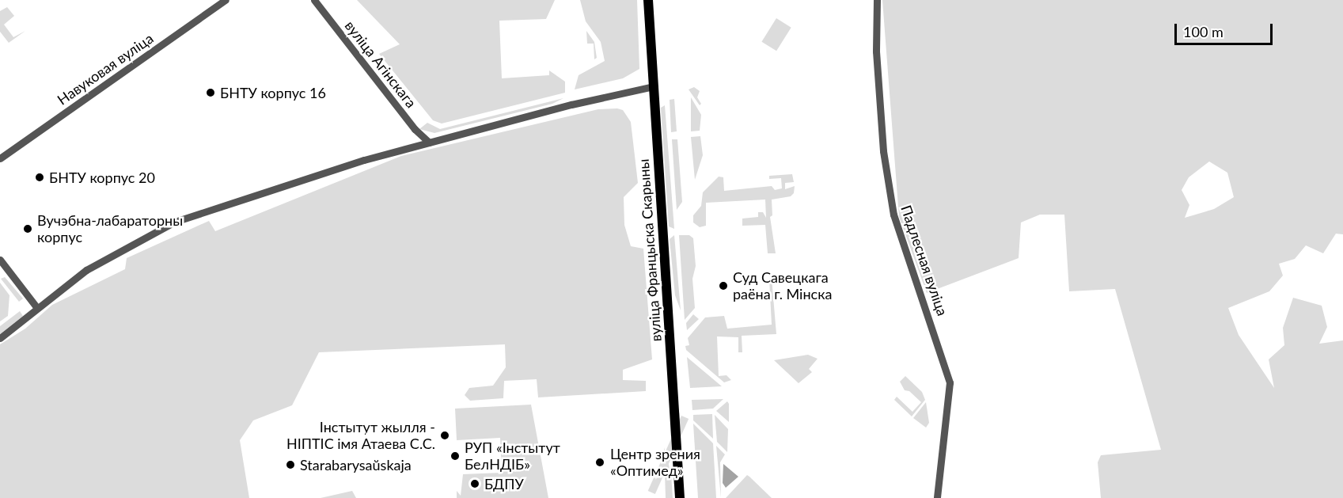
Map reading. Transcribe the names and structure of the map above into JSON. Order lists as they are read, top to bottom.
{
  "streets": {
    "main road": ["вуліца Францыска Скарыны"],
    "street": ["вуліца Агінскага", "Навуковая вуліца", "Падлесная вуліца"]
  },
  "places": [
    "БНТУ корпус 16",
    "БНТУ корпус 20",
    "Вучэбна-лабараторны корпус",
    "Суд Савецкага раёна г. Мінска",
    "Інстытут жылля - НІПТІС імя Атаева С.С.",
    "РУП «Інстытут БелНДІБ»",
    "Центр зрения «Оптимед»",
    "Starabarysaŭskaja",
    "БДПУ"
  ],
  "scale_bar": "100 m"
}
